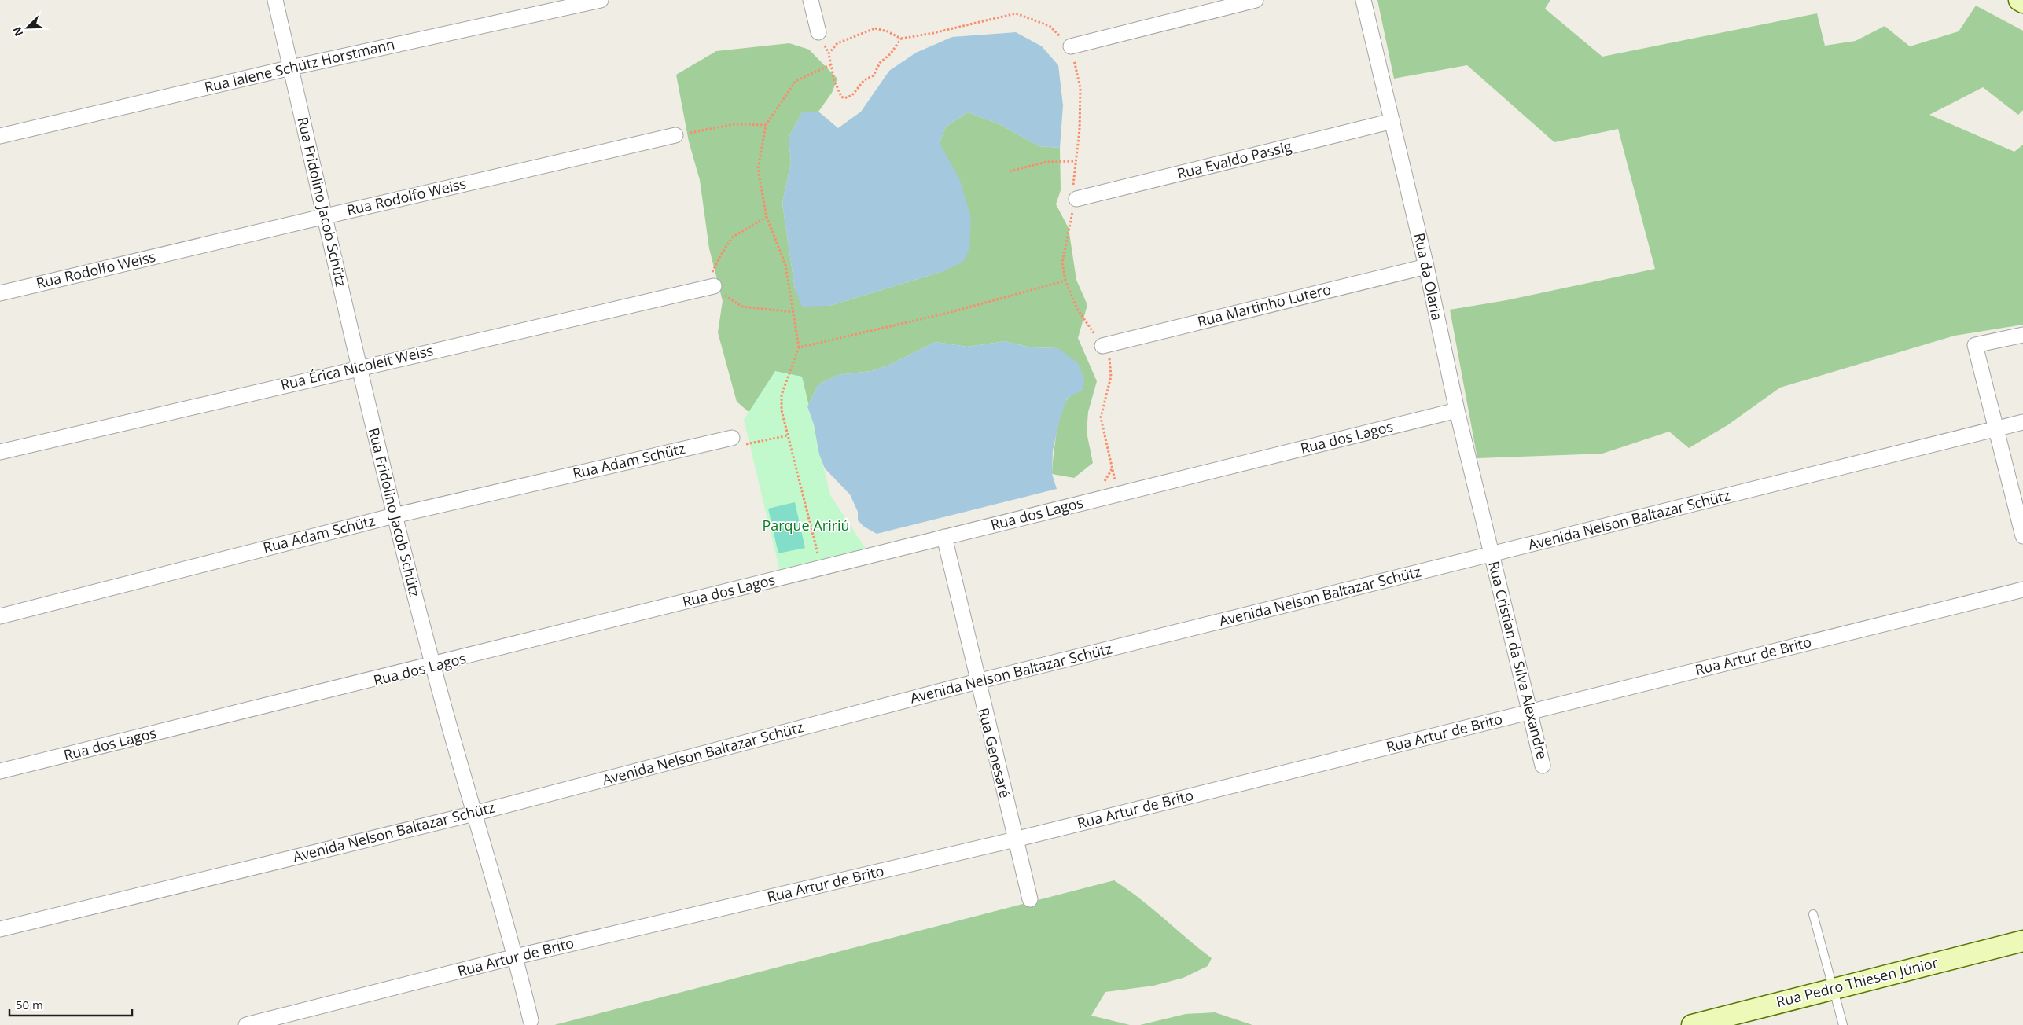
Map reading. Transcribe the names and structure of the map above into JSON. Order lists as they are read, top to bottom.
{
  "streets": {
    "main road": ["Rua Pedro Thiesen Júnior"],
    "street": [
      "Rua Ialene Schütz Horstmann",
      "Rua Evaldo Passig",
      "Rua Rodolfo Weiss",
      "Rua Fridolino Jacob Schütz",
      "Rua da Olaria",
      "Rua Martinho Lutero",
      "Rua Érica Nicoleit Weiss",
      "Rua dos Lagos",
      "Rua Adam Schütz",
      "Avenida Nelson Baltazar Schütz",
      "Rua Artur de Brito",
      "Rua Cristian da Silva Alexandre",
      "Rua Genesaré"
    ]
  },
  "crossings": [
    ["Rua Ialene Schütz Horstmann", "Rua Fridolino Jacob Schütz"],
    ["Rua Evaldo Passig", "Rua da Olaria"],
    ["Rua Rodolfo Weiss", "Rua Fridolino Jacob Schütz"],
    ["Rua Fridolino Jacob Schütz", "Rua Érica Nicoleit Weiss"],
    ["Rua Fridolino Jacob Schütz", "Rua dos Lagos"],
    ["Rua Fridolino Jacob Schütz", "Rua Adam Schütz"],
    ["Rua Fridolino Jacob Schütz", "Avenida Nelson Baltazar Schütz"],
    ["Rua Fridolino Jacob Schütz", "Rua Artur de Brito"],
    ["Rua da Olaria", "Rua Martinho Lutero"],
    ["Rua da Olaria", "Rua dos Lagos"],
    ["Rua da Olaria", "Avenida Nelson Baltazar Schütz"],
    ["Rua da Olaria", "Rua Cristian da Silva Alexandre"],
    ["Rua dos Lagos", "Rua Genesaré"],
    ["Avenida Nelson Baltazar Schütz", "Rua Cristian da Silva Alexandre"],
    ["Avenida Nelson Baltazar Schütz", "Rua Genesaré"],
    ["Rua Artur de Brito", "Rua Cristian da Silva Alexandre"],
    ["Rua Artur de Brito", "Rua Genesaré"]
  ],
  "parks": ["Parque Aririú"],
  "scale_bar": "50 m",
  "north": "bottom left"
}
